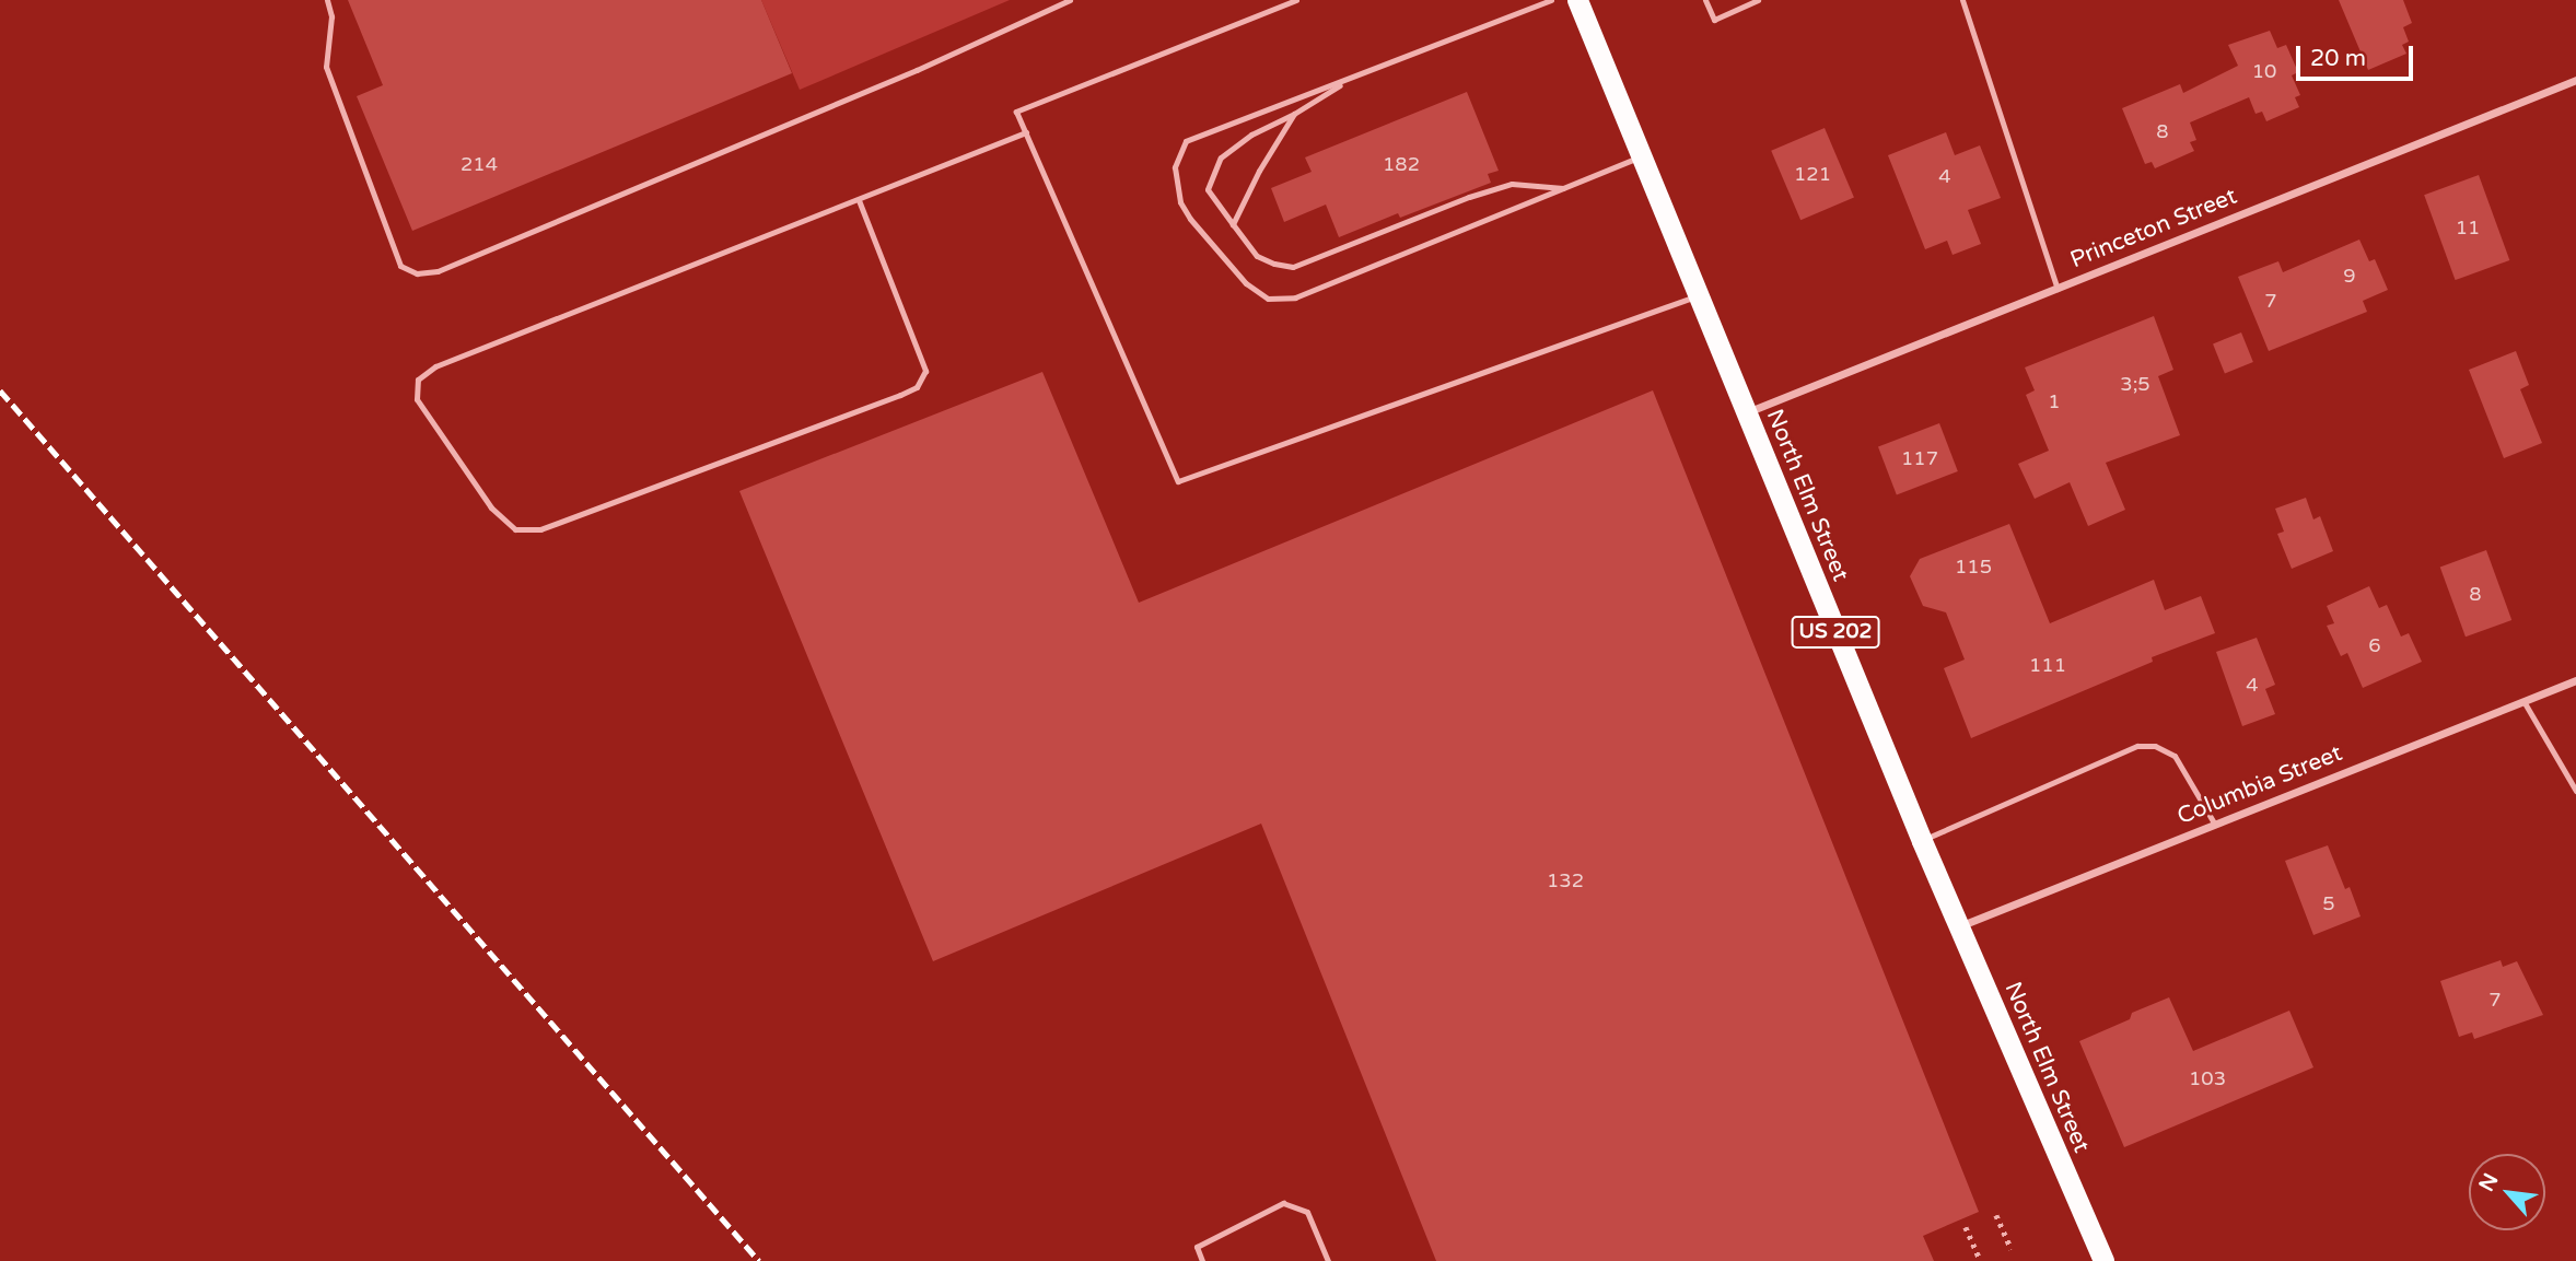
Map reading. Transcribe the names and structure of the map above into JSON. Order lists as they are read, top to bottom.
{
  "streets": {
    "highway": ["North Elm Street", "US 202"],
    "street": ["Princeton Street", "Columbia Street"]
  },
  "crossings": [
    ["Princeton Street", "North Elm Street"],
    ["North Elm Street", "Columbia Street"]
  ],
  "house_numbers": [
    "10",
    "8",
    "214",
    "182",
    "121",
    "4",
    "11",
    "9",
    "7",
    "3;5",
    "1",
    "117",
    "115",
    "8",
    "6",
    "111",
    "4",
    "132",
    "5",
    "7",
    "103"
  ],
  "scale_bar": "20 m",
  "north": "top left"
}
